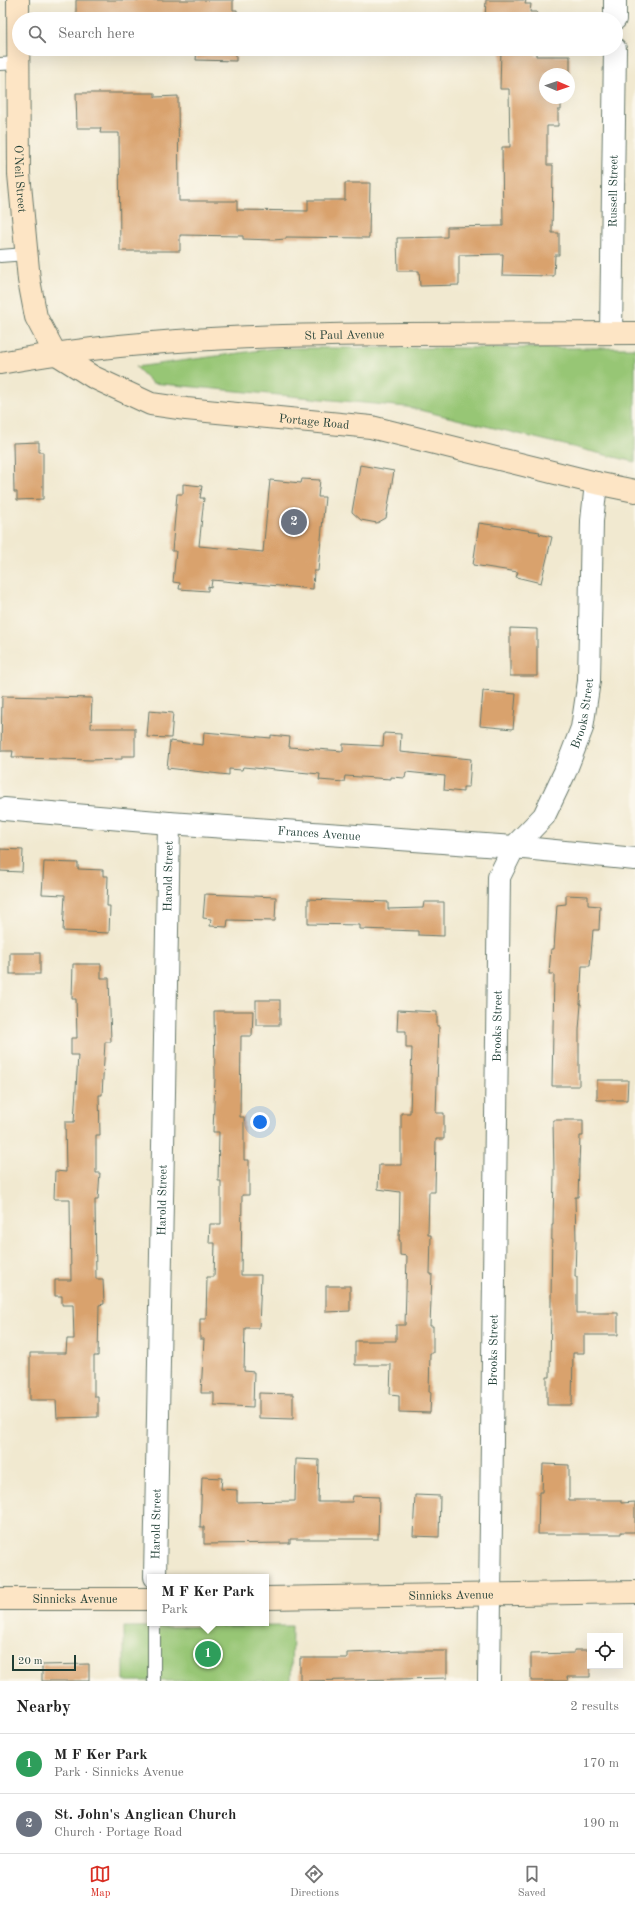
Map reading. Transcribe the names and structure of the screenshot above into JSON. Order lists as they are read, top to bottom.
{
  "streets": {
    "street": [
      "O'Neil Street",
      "Russell Street",
      "St Paul Avenue",
      "Portage Road",
      "Brooks Street",
      "Frances Avenue",
      "Harold Street",
      "Sinnicks Avenue"
    ]
  },
  "crossings": [
    ["O'Neil Street", "St Paul Avenue"],
    ["O'Neil Street", "Portage Road"],
    ["Russell Street", "St Paul Avenue"],
    ["St Paul Avenue", "Portage Road"],
    ["Portage Road", "Brooks Street"],
    ["Brooks Street", "Frances Avenue"],
    ["Brooks Street", "Sinnicks Avenue"],
    ["Frances Avenue", "Harold Street"]
  ],
  "scale_bar": "20 m",
  "north": "right",
  "page": {
    "search": "Search here",
    "pins": ["2", "1"],
    "popup": ["M F Ker Park", "Park"],
    "scale": "20 m",
    "heading": ["Nearby", "2 results"],
    "list": [
      {
        "mark": "1",
        "name": "M F Ker Park",
        "note": "Park · Sinnicks Avenue",
        "value": "170 m"
      },
      {
        "mark": "2",
        "name": "St. John's Anglican Church",
        "note": "Church · Portage Road",
        "value": "190 m"
      }
    ],
    "nav": ["Map", "Directions", "Saved"]
  }
}
